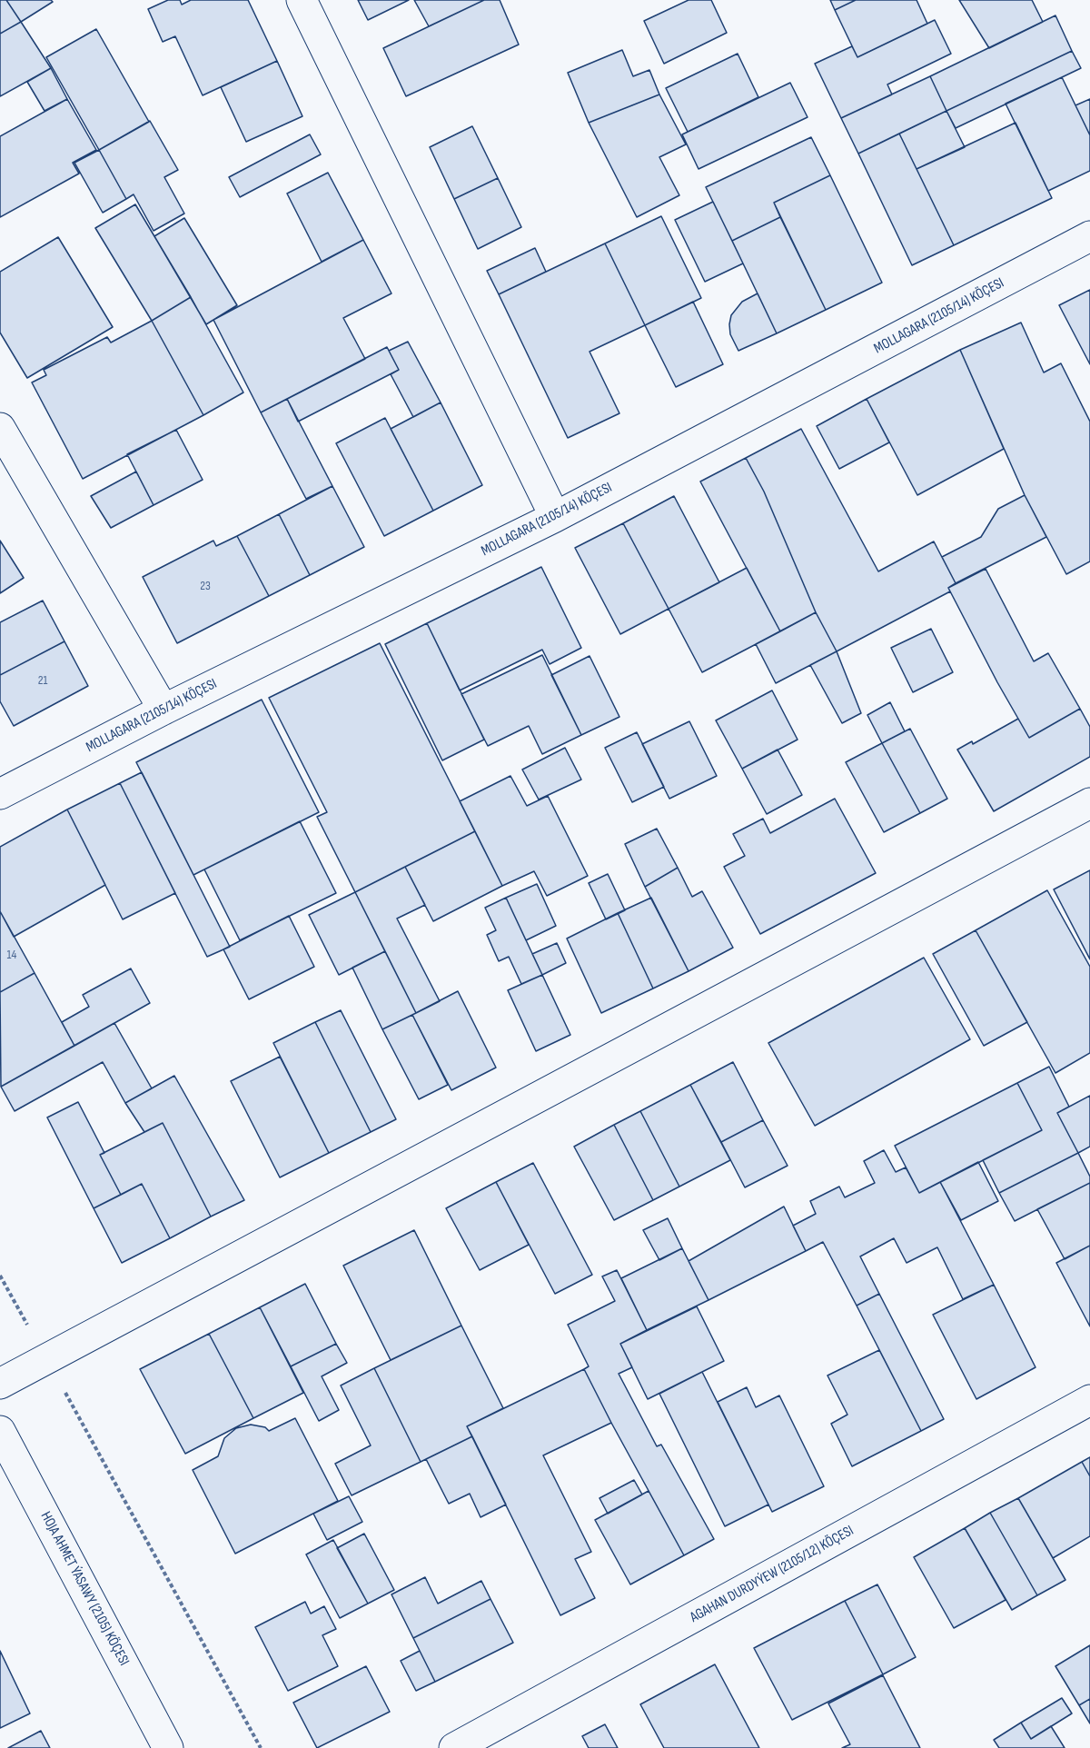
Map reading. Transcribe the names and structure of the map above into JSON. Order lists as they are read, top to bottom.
{
  "streets": {
    "street": ["MOLLAGARA (2105/14) KÖÇESI", "AGAHAN DURDYÝEW (2105/12) KÖÇESI", "HOJA AHMET ÝASAWY (2105) KÖÇESI"]
  },
  "house_numbers": ["23", "21", "14"]
}
